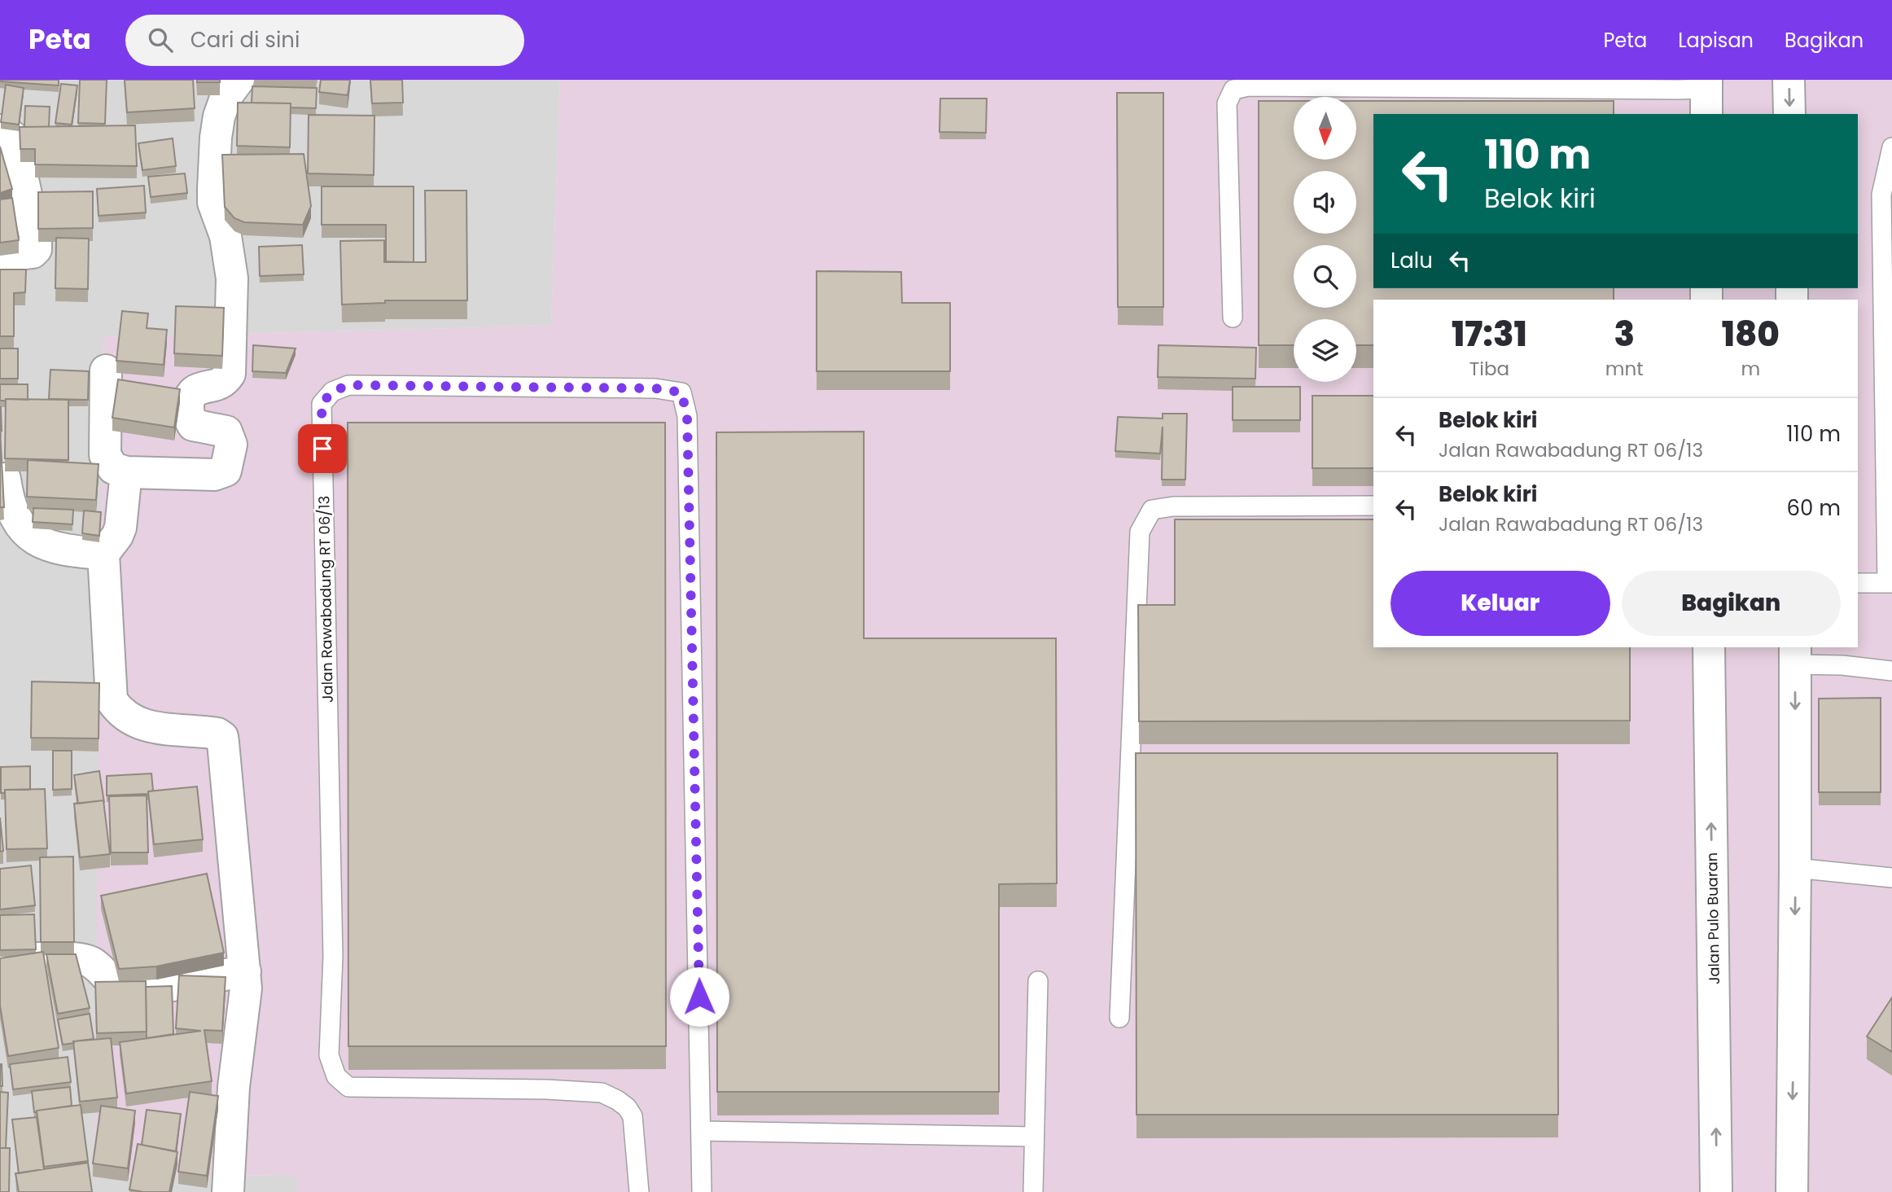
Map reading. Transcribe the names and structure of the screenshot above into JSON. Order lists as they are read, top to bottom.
{
  "streets": {
    "street": ["Jalan Pulo Buaran"],
    "lane": ["Jalan Rawabadung RT 06/13"]
  },
  "north": "bottom",
  "page": {
    "header": "Peta",
    "search": "Cari di sini",
    "nav": ["Peta", "Lapisan", "Bagikan"],
    "turn": ["110 m", "Belok kiri"],
    "then": "Lalu",
    "eta": [
      "17:31",
      "Tiba",
      "3",
      "mnt",
      "180",
      "m"
    ],
    "list": [
      {
        "name": "Belok kiri",
        "note": "Jalan Rawabadung RT 06/13",
        "value": "110 m"
      },
      {
        "name": "Belok kiri",
        "note": "Jalan Rawabadung RT 06/13",
        "value": "60 m"
      }
    ],
    "buttons": ["Keluar", "Bagikan"]
  }
}
